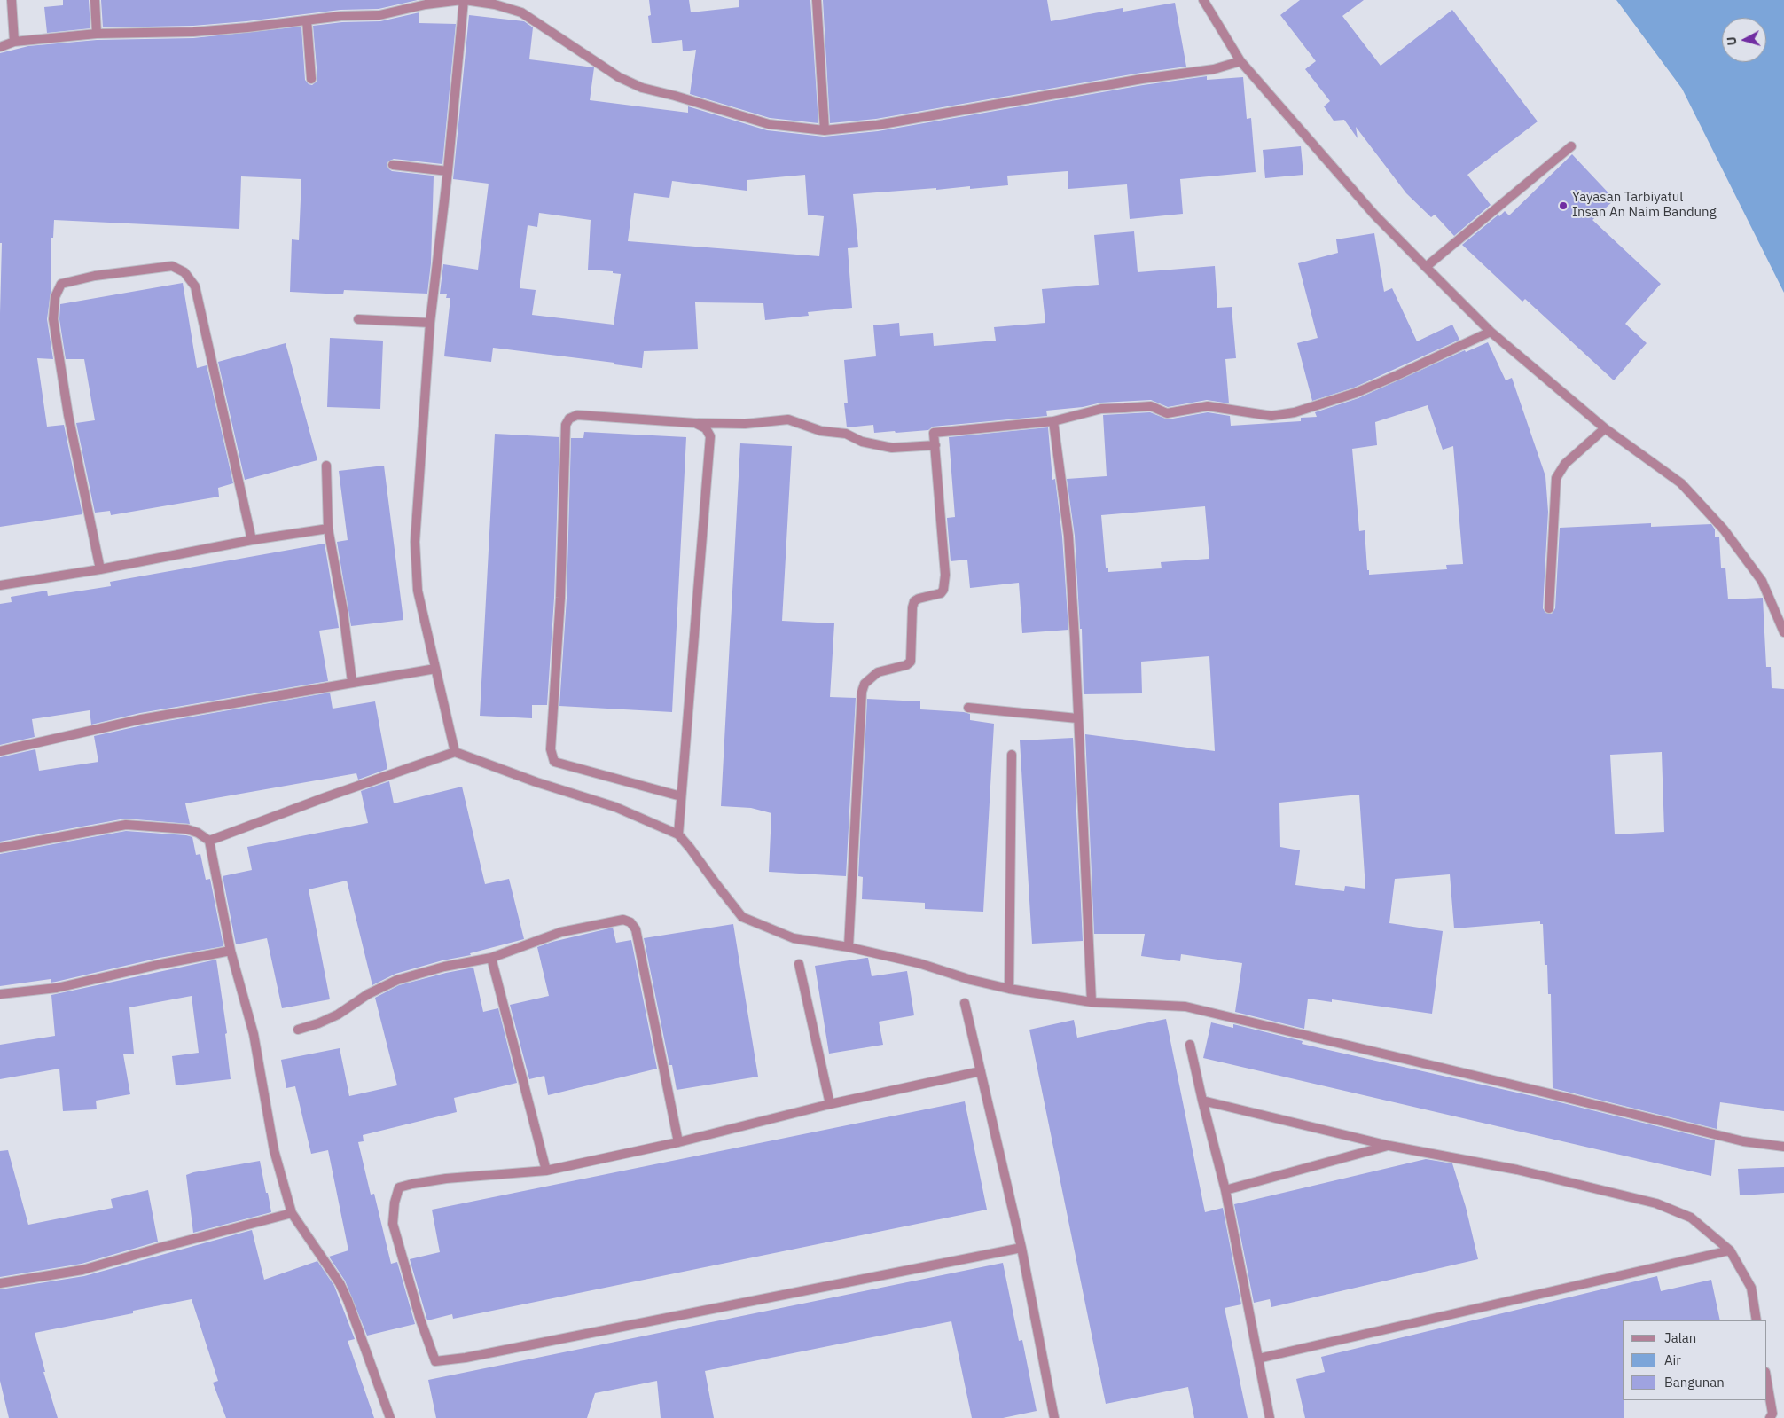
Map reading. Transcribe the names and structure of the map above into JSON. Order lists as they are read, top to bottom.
{
  "places": ["Yayasan Tarbiyatul Insan An Naim Bandung"],
  "legend": ["Jalan", "Air", "Bangunan"],
  "north": "left"
}
